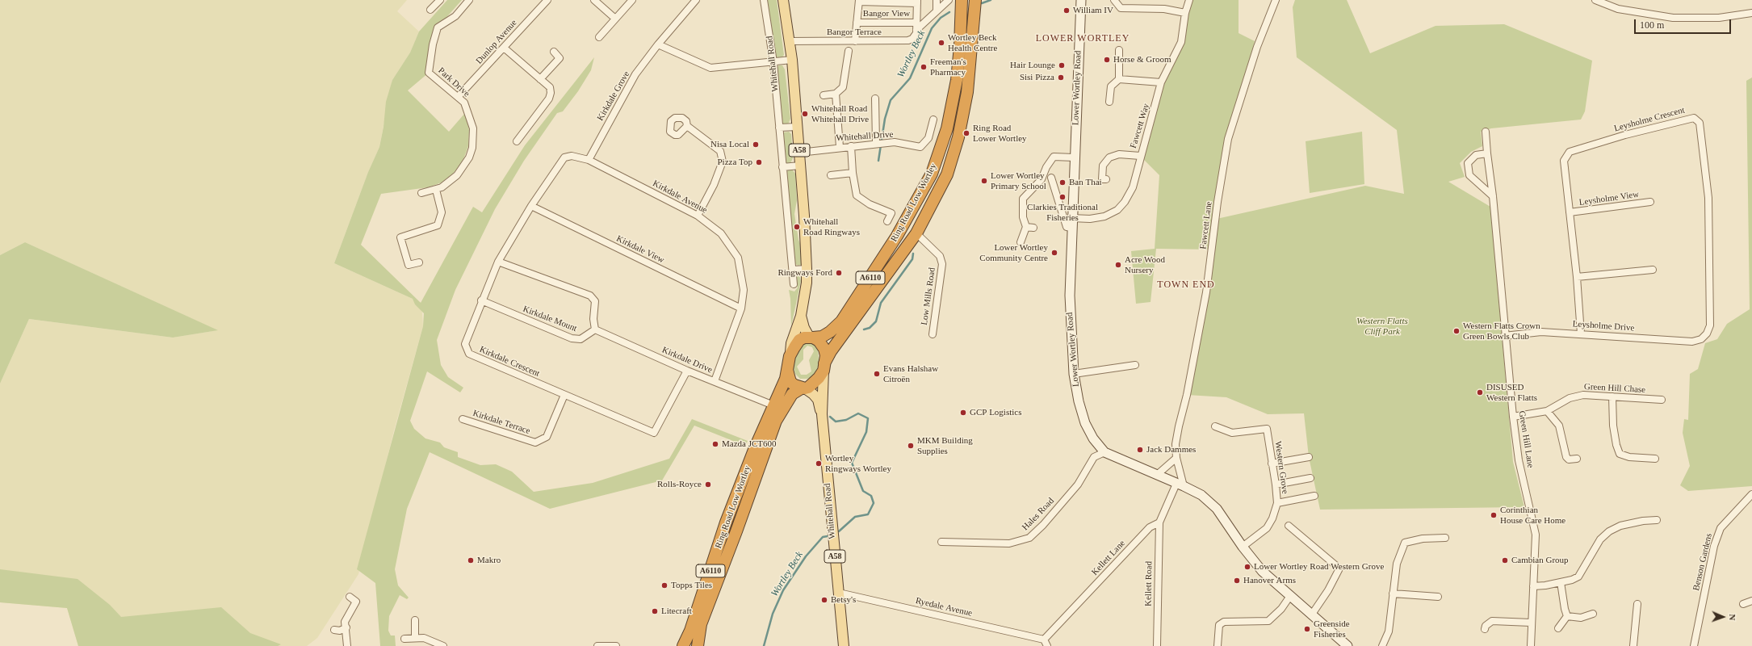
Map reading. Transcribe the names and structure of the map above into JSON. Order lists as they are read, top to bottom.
{
  "streets": {
    "highway": ["Ring Road Low Wortley", "A6110"],
    "main road": ["Whitehall Road", "A58"],
    "street": [
      "Bangor View",
      "Bangor Terrace",
      "Dunlop Avenue",
      "Park Drive",
      "Lower Wortley Road",
      "Kirkdale Grove",
      "Leysholme Crescent",
      "Fawcett Way",
      "Whitehall Drive",
      "Kirkdale Avenue",
      "Leysholme View",
      "Fawcett Lane",
      "Kirkdale View",
      "Low Mills Road",
      "Kirkdale Mount",
      "Leysholme Drive",
      "Kirkdale Drive",
      "Kirkdale Crescent",
      "Green Hill Chase",
      "Kirkdale Terrace",
      "Green Hill Lane",
      "Western Grove",
      "Hales Road",
      "Kellett Lane",
      "Benson Gardens",
      "Kellett Road",
      "Ryedale Avenue"
    ]
  },
  "crossings": [
    ["Bangor View", "Bangor Terrace"],
    ["Bangor Terrace", "Whitehall Road"],
    ["Dunlop Avenue", "Park Drive"],
    ["Whitehall Road", "Whitehall Drive"],
    ["Whitehall Road", "Ring Road Low Wortley"],
    ["Whitehall Road", "A6110"],
    ["Whitehall Road", "Ryedale Avenue"],
    ["Lower Wortley Road", "Fawcett Way"],
    ["Lower Wortley Road", "Fawcett Lane"],
    ["Lower Wortley Road", "Western Grove"],
    ["Lower Wortley Road", "Hales Road"],
    ["Kirkdale Grove", "Kirkdale Avenue"],
    ["Leysholme Crescent", "Leysholme View"],
    ["Leysholme Crescent", "Leysholme Drive"],
    ["Kirkdale Avenue", "Kirkdale View"],
    ["Kirkdale Avenue", "Kirkdale Drive"],
    ["Kirkdale Avenue", "Kirkdale Crescent"],
    ["Ring Road Low Wortley", "A6110"],
    ["Ring Road Low Wortley", "Low Mills Road"],
    ["Ring Road Low Wortley", "Kirkdale Drive"],
    ["Kirkdale View", "Kirkdale Crescent"],
    ["Kirkdale Mount", "Kirkdale Drive"],
    ["Kirkdale Mount", "Kirkdale Crescent"],
    ["Leysholme Drive", "Green Hill Lane"],
    ["Kirkdale Drive", "Kirkdale Crescent"],
    ["Kirkdale Crescent", "Kirkdale Terrace"],
    ["Green Hill Chase", "Green Hill Lane"],
    ["Kellett Lane", "Kellett Road"],
    ["Kellett Lane", "Ryedale Avenue"]
  ],
  "districts": ["LOWER WORTLEY", "TOWN END"],
  "water": ["Wortley Beck"],
  "parks": ["Western Flatts Cliff Park"],
  "places": [
    "William IV",
    "Wortley Beck Health Centre",
    "Horse & Groom",
    "Hair Lounge",
    "Freeman's Pharmacy",
    "Sisi Pizza",
    "Whitehall Road Whitehall Drive",
    "Ring Road Lower Wortley",
    "Nisa Local",
    "Pizza Top",
    "Lower Wortley Primary School",
    "Ban Thai",
    "Clarkies Traditional Fisheries",
    "Whitehall Road Ringways",
    "Lower Wortley Community Centre",
    "Acre Wood Nursery",
    "Ringways Ford",
    "Western Flatts Crown Green Bowls Club",
    "Evans Halshaw Citroën",
    "DISUSED Western Flatts",
    "GCP Logistics",
    "Mazda JCT600",
    "MKM Building Supplies",
    "Jack Dammes",
    "Wortley Ringways Wortley",
    "Rolls-Royce",
    "Corinthian House Care Home",
    "Makro",
    "Cambian Group",
    "Lower Wortley Road Western Grove",
    "Hanover Arms",
    "Topps Tiles",
    "Betsy's",
    "Litecraft",
    "Greenside Fisheries"
  ],
  "scale_bar": "100 m",
  "north": "right"
}
